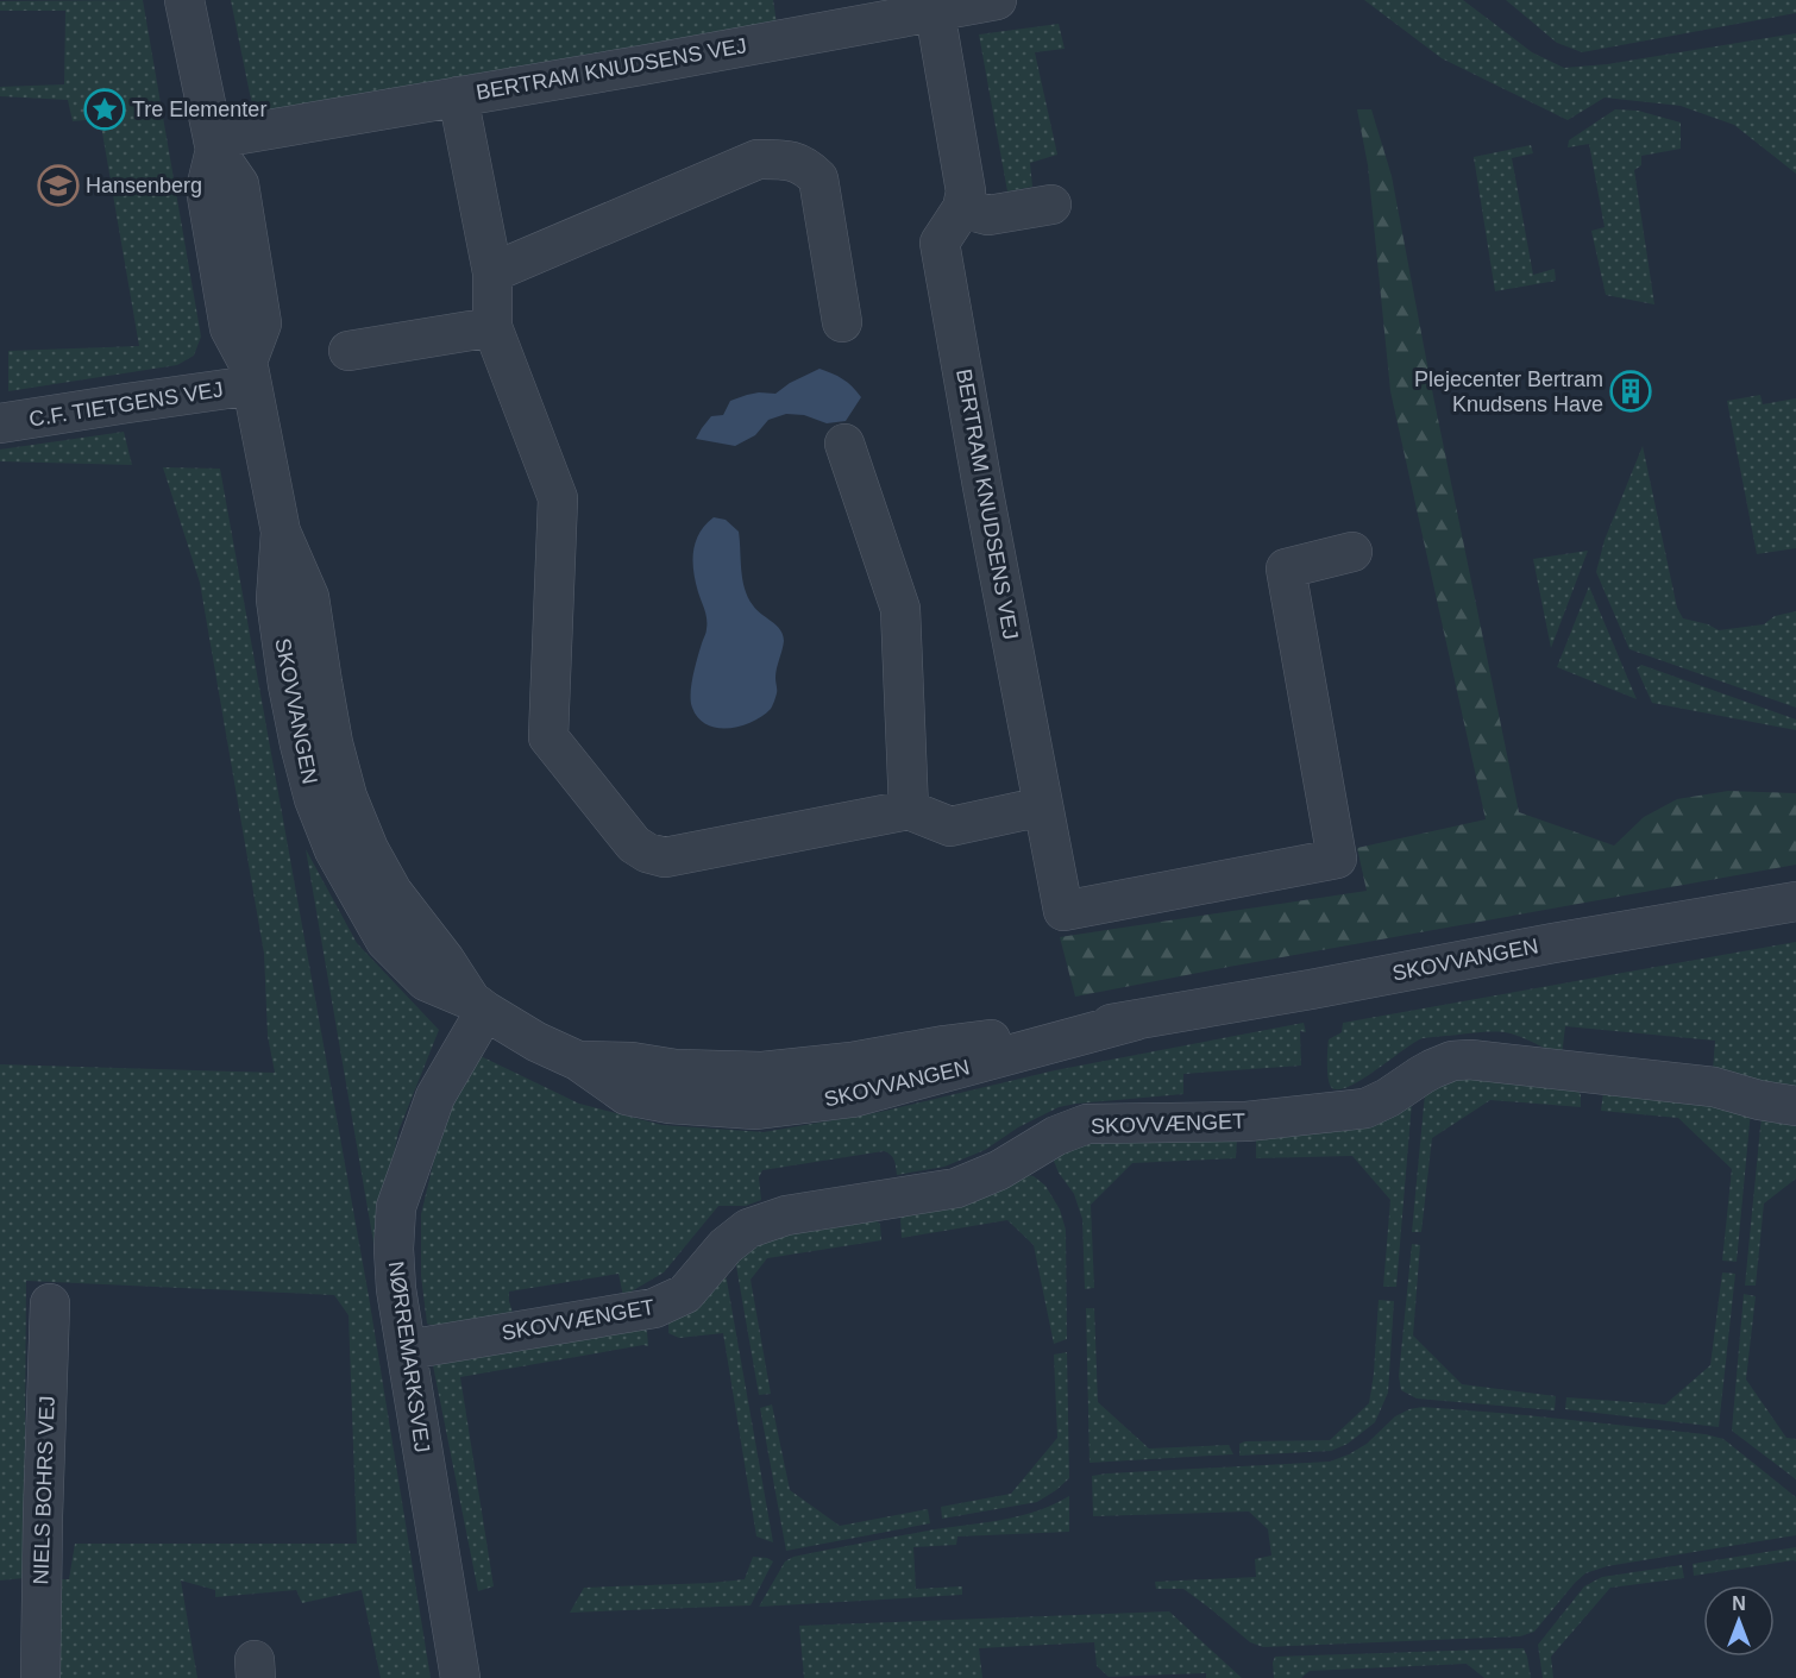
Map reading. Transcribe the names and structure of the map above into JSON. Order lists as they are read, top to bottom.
{
  "streets": {
    "street": [
      "BERTRAM KNUDSENS VEJ",
      "C.F. TIETGENS VEJ",
      "SKOVVANGEN",
      "SKOVVÆNGET",
      "NØRREMARKSVEJ",
      "NIELS BOHRS VEJ"
    ]
  },
  "crossings": [
    ["BERTRAM KNUDSENS VEJ", "SKOVVANGEN"],
    ["C.F. TIETGENS VEJ", "SKOVVANGEN"],
    ["SKOVVANGEN", "NØRREMARKSVEJ"],
    ["SKOVVÆNGET", "NØRREMARKSVEJ"]
  ],
  "places": {
    "place": ["Tre Elementer"],
    "school or university": ["Hansenberg"],
    "building": ["Plejecenter Bertram Knudsens Have"]
  },
  "north": "top"
}
